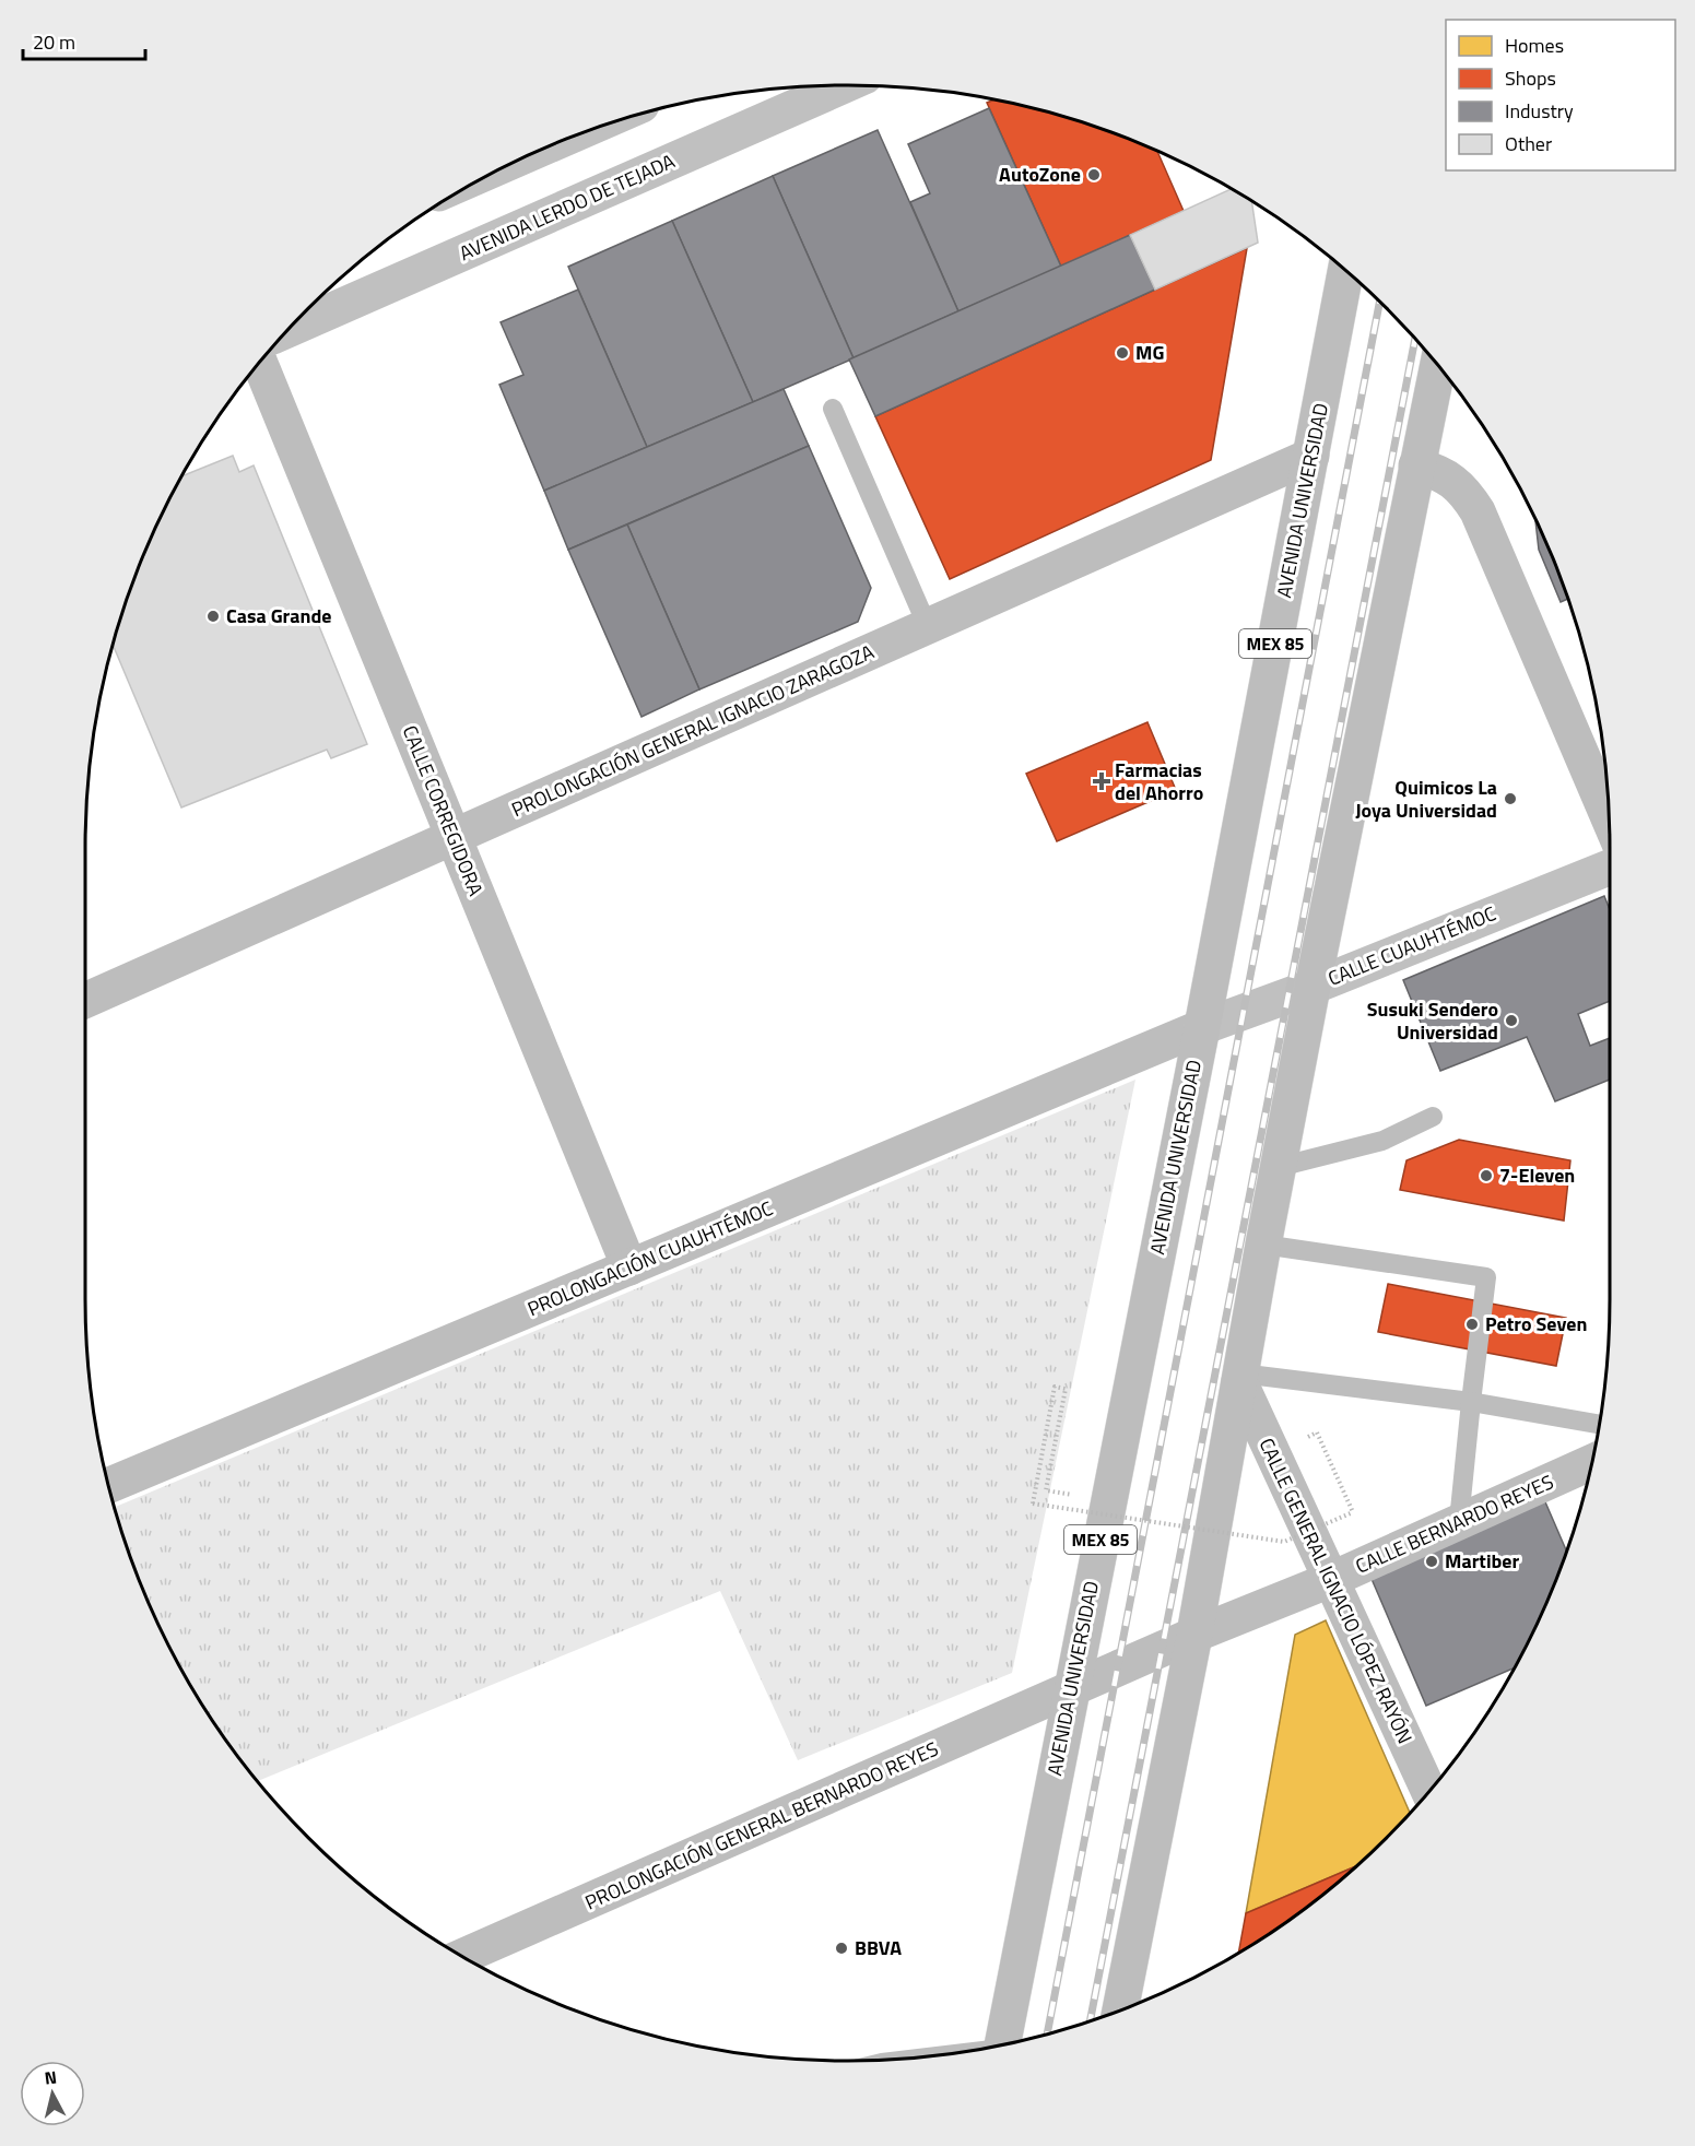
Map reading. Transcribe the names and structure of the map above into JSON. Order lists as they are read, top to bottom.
{
  "streets": {
    "main road": [
      "AVENIDA UNIVERSIDAD",
      "MEX 85",
      "PROLONGACIÓN GENERAL IGNACIO ZARAGOZA",
      "CALLE CORREGIDORA",
      "PROLONGACIÓN CUAUHTÉMOC",
      "CALLE BERNARDO REYES",
      "CALLE GENERAL IGNACIO LÓPEZ RAYÓN",
      "PROLONGACIÓN GENERAL BERNARDO REYES"
    ],
    "street": ["AVENIDA LERDO DE TEJADA", "CALLE CUAUHTÉMOC"]
  },
  "crossings": [
    ["AVENIDA UNIVERSIDAD", "PROLONGACIÓN GENERAL IGNACIO ZARAGOZA"],
    ["AVENIDA UNIVERSIDAD", "CALLE CUAUHTÉMOC"],
    ["AVENIDA UNIVERSIDAD", "PROLONGACIÓN CUAUHTÉMOC"],
    ["AVENIDA UNIVERSIDAD", "PROLONGACIÓN GENERAL BERNARDO REYES"],
    ["PROLONGACIÓN GENERAL IGNACIO ZARAGOZA", "CALLE CORREGIDORA"],
    ["CALLE CORREGIDORA", "PROLONGACIÓN CUAUHTÉMOC"],
    ["CALLE CUAUHTÉMOC", "PROLONGACIÓN CUAUHTÉMOC"],
    ["CALLE BERNARDO REYES", "CALLE GENERAL IGNACIO LÓPEZ RAYÓN"],
    ["CALLE BERNARDO REYES", "PROLONGACIÓN GENERAL BERNARDO REYES"]
  ],
  "places": {
    "other": [
      "AutoZone",
      "MG",
      "Casa Grande",
      "Quimicos La Joya Universidad",
      "Susuki Sendero Universidad",
      "7-Eleven",
      "Petro Seven",
      "Martiber",
      "BBVA"
    ],
    "health": ["Farmacias del Ahorro"]
  },
  "legend": [
    "Homes",
    "Shops",
    "Industry",
    "Other"
  ],
  "scale_bar": "20 m",
  "north": "top"
}
